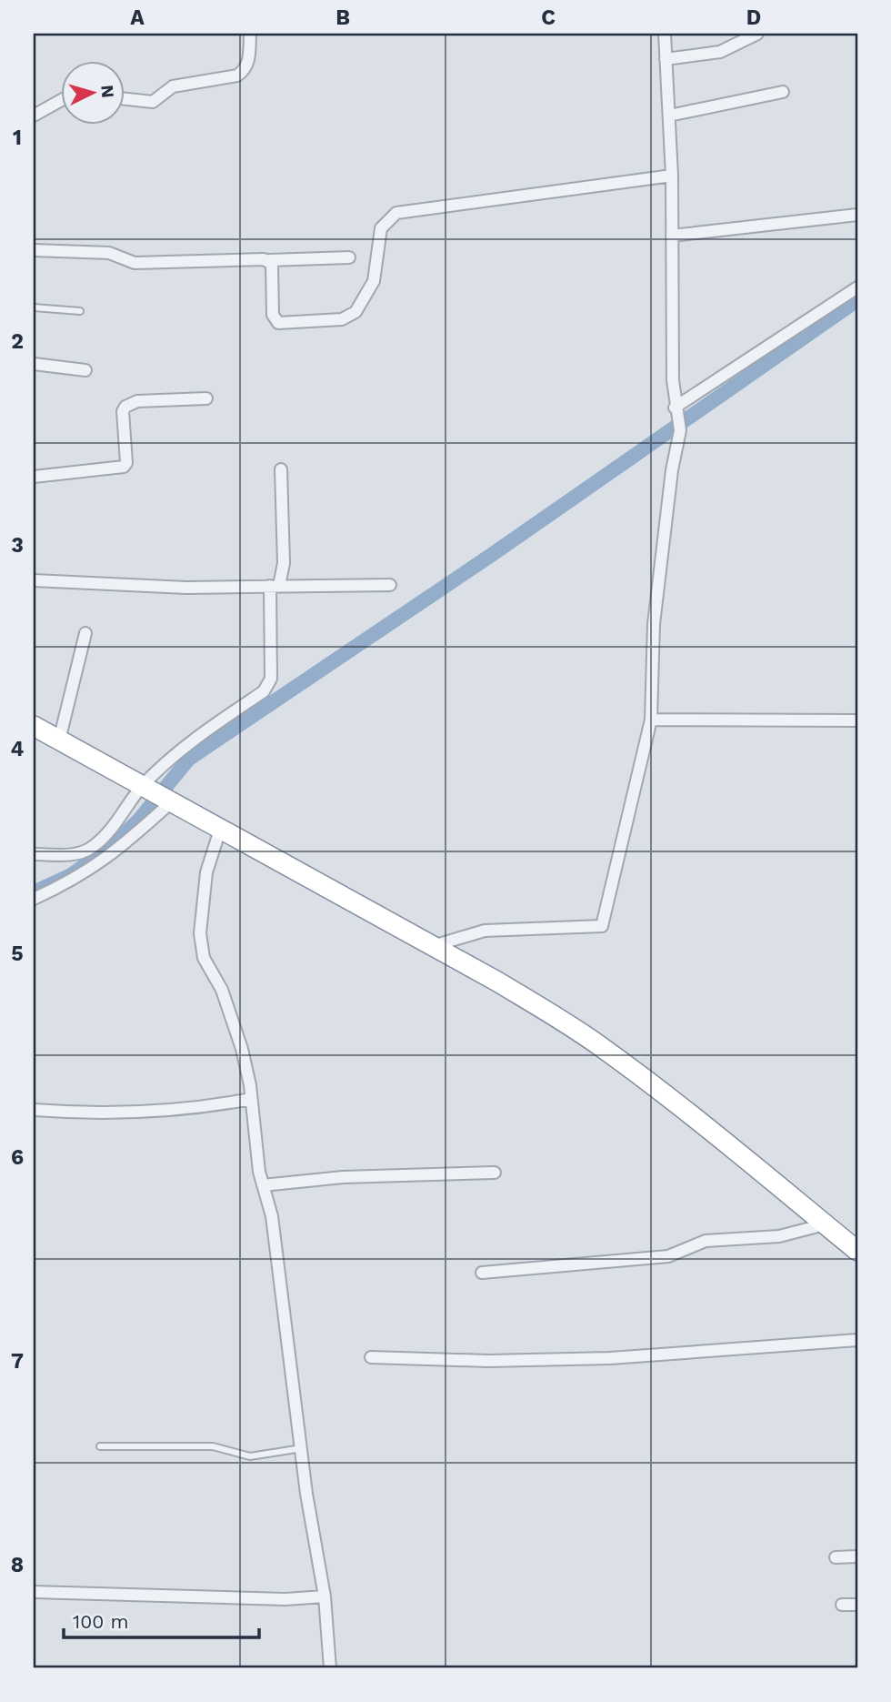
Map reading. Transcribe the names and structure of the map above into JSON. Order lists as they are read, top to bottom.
{
  "scale_bar": "100 m",
  "north": "right",
  "grid": {
    "columns": [
      "A",
      "B",
      "C",
      "D"
    ],
    "rows": [
      "1",
      "2",
      "3",
      "4",
      "5",
      "6",
      "7",
      "8"
    ]
  }
}
